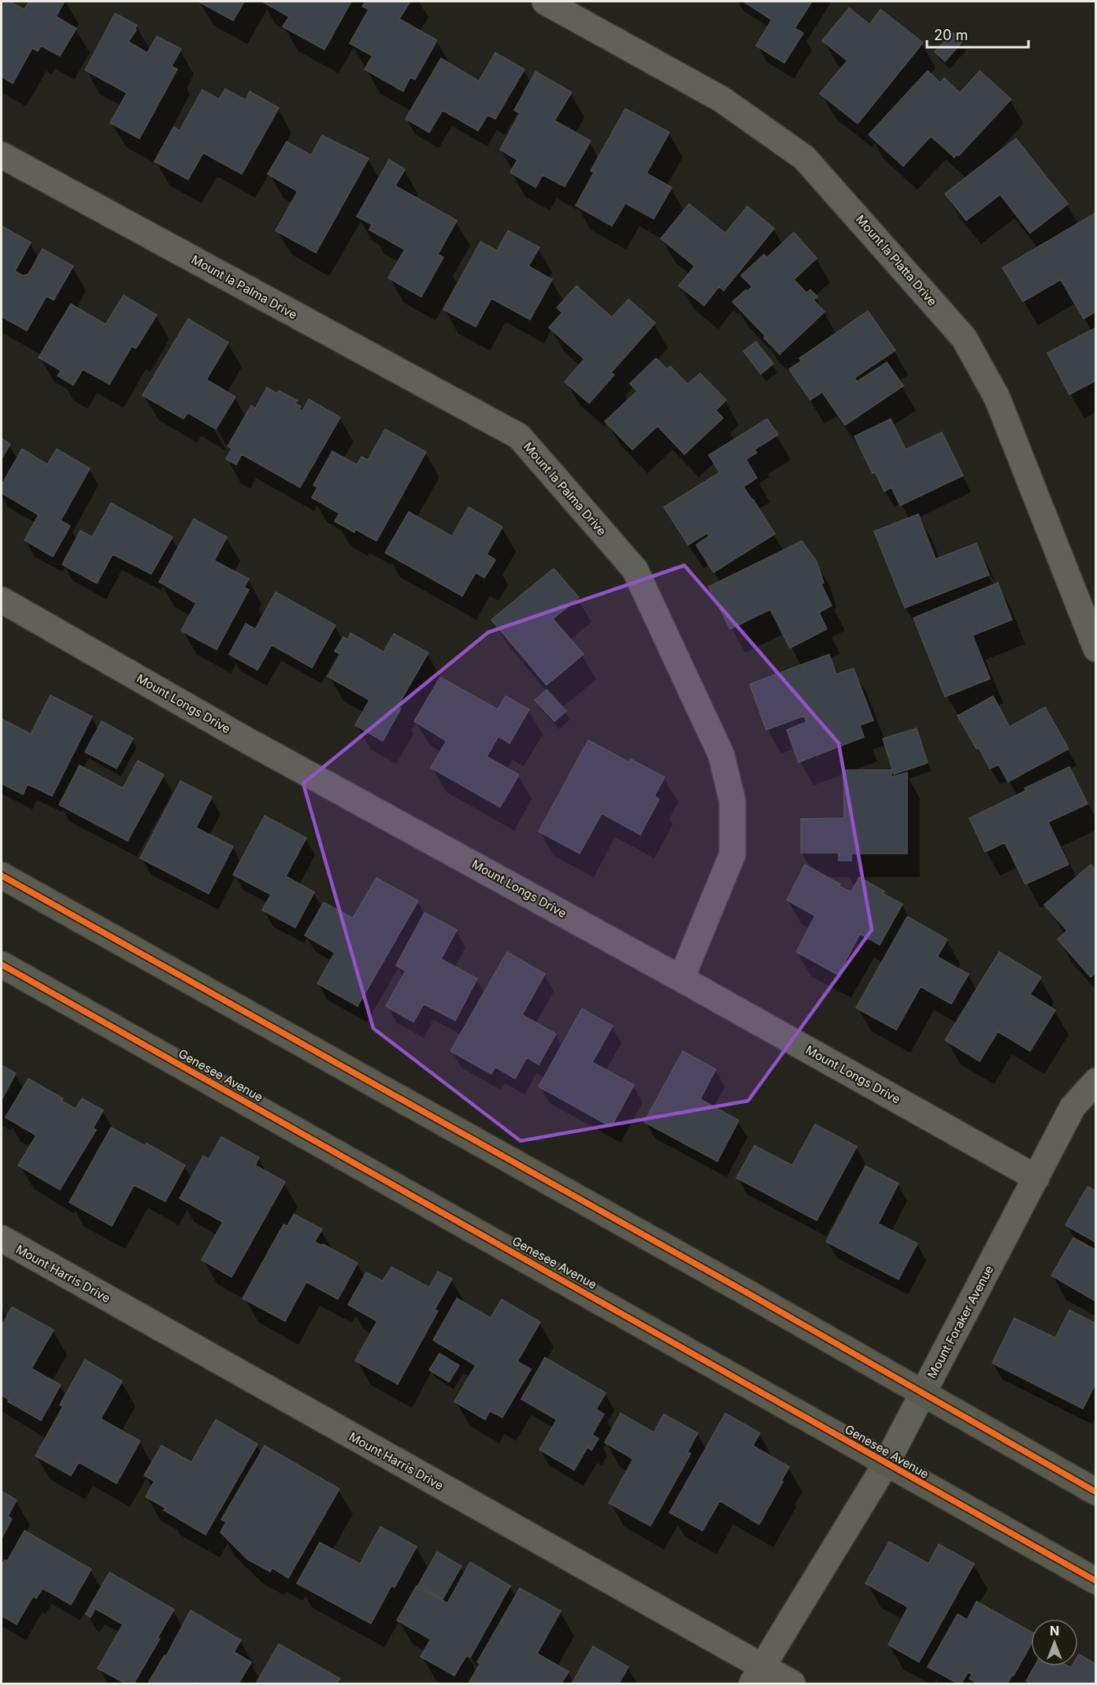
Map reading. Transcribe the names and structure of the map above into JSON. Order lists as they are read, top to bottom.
{
  "streets": {
    "main road": ["Genesee Avenue"],
    "street": [
      "Mount la Platta Drive",
      "Mount la Palma Drive",
      "Mount Longs Drive",
      "Mount Harris Drive",
      "Mount Foraker Avenue"
    ]
  },
  "crossings": [
    ["Mount la Palma Drive", "Mount Longs Drive"],
    ["Mount Longs Drive", "Mount Foraker Avenue"],
    ["Genesee Avenue", "Mount Foraker Avenue"],
    ["Mount Harris Drive", "Mount Foraker Avenue"]
  ],
  "scale_bar": "20 m",
  "north": "top"
}
